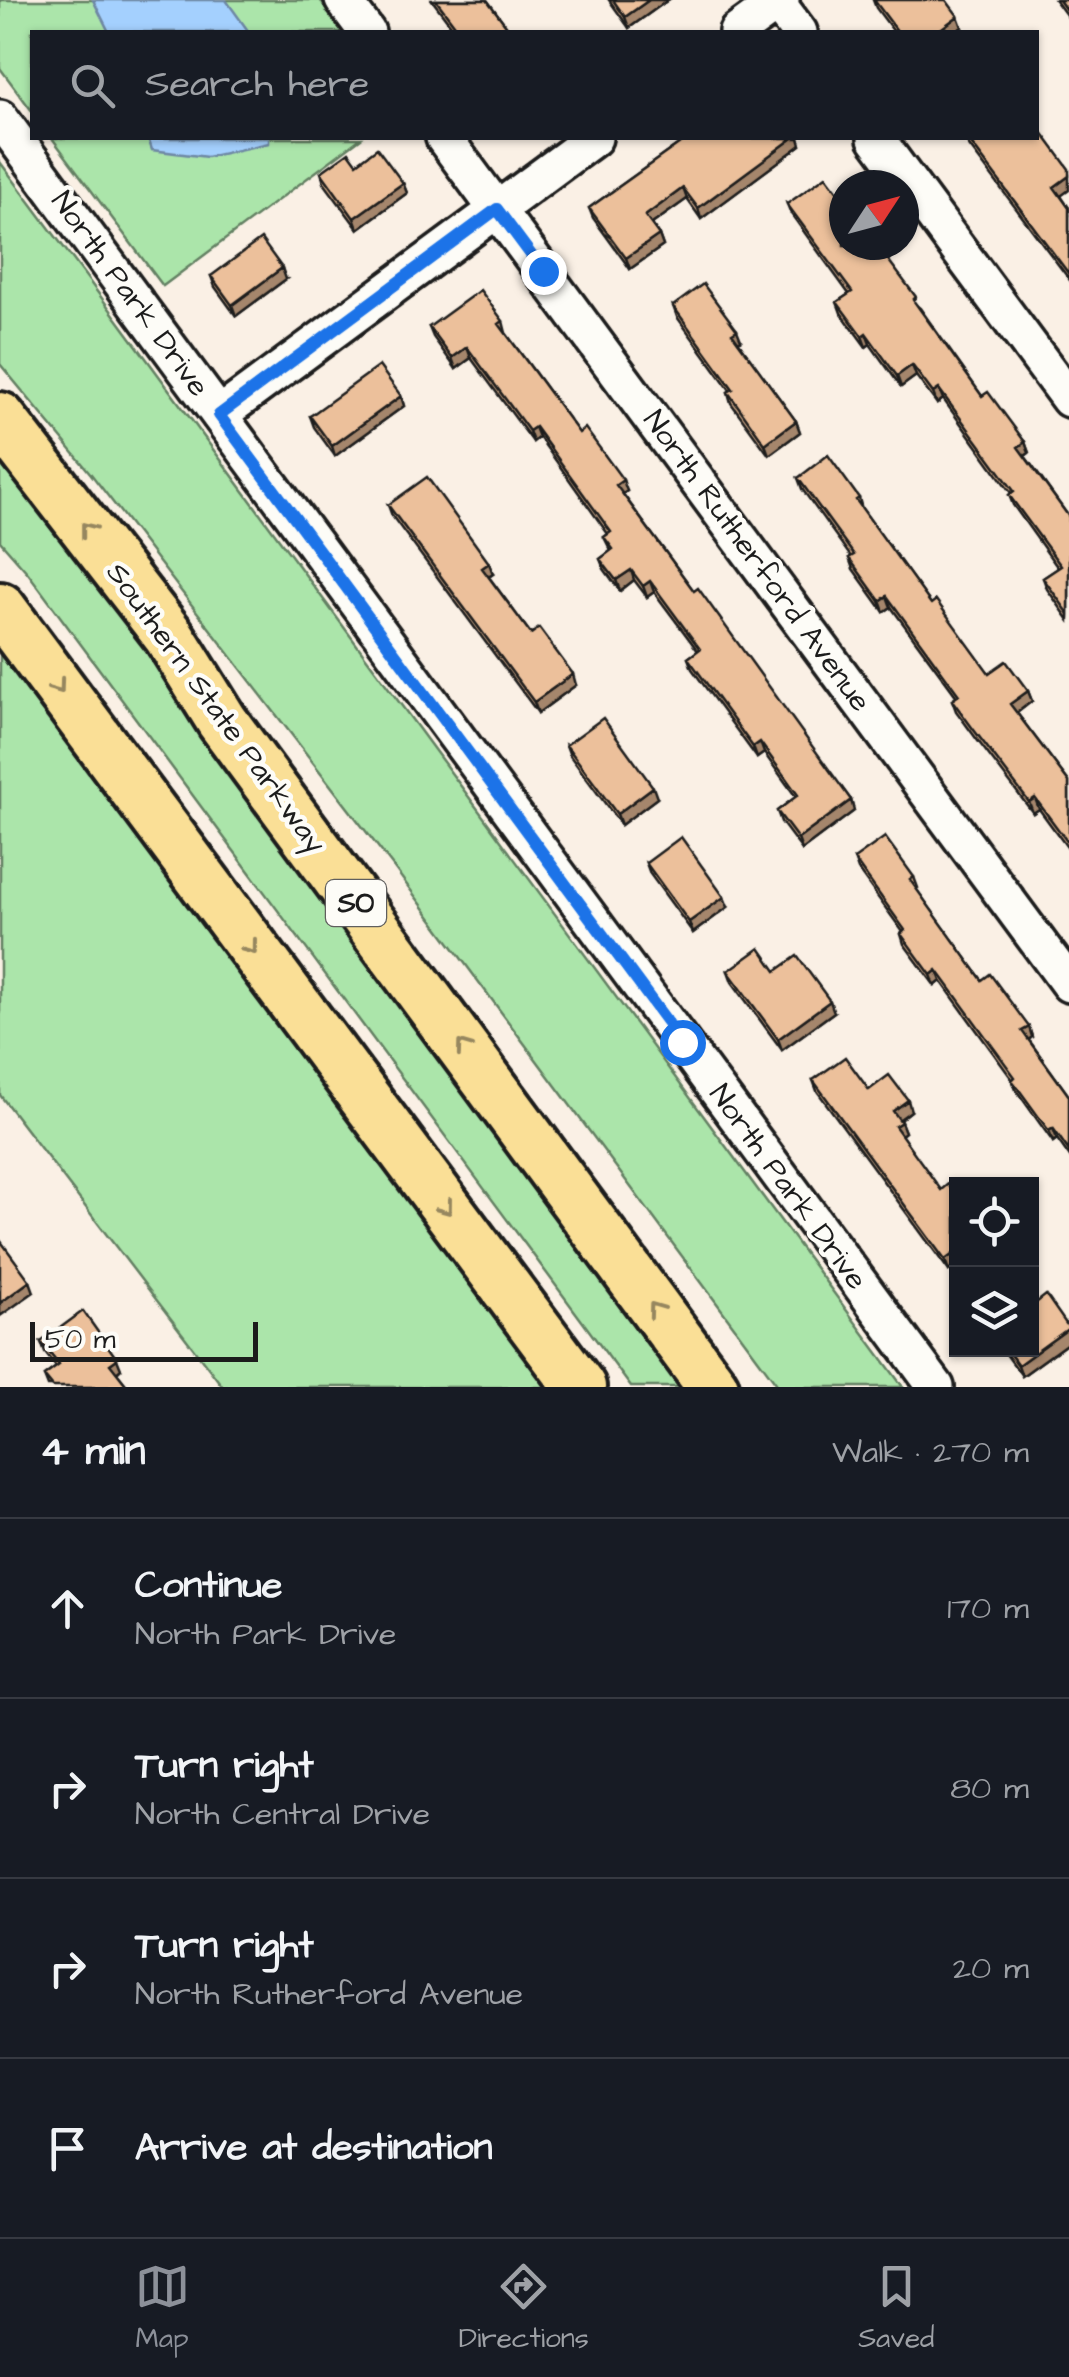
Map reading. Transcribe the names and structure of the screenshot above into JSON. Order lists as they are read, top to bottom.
{
  "streets": {
    "highway": ["Southern State Parkway", "SO"],
    "street": ["North Park Drive", "North Rutherford Avenue"]
  },
  "scale_bar": "50 m",
  "north": "top right",
  "page": {
    "search": "Search here",
    "scale": "50 m",
    "heading": ["4 min", "Walk · 270 m"],
    "list": [
      ["Continue", "North Park Drive", "170 m"],
      ["Turn right", "North Central Drive", "80 m"],
      ["Turn right", "North Rutherford Avenue", "20 m"],
      "Arrive at destination"
    ],
    "nav": ["Map", "Directions", "Saved"]
  }
}
